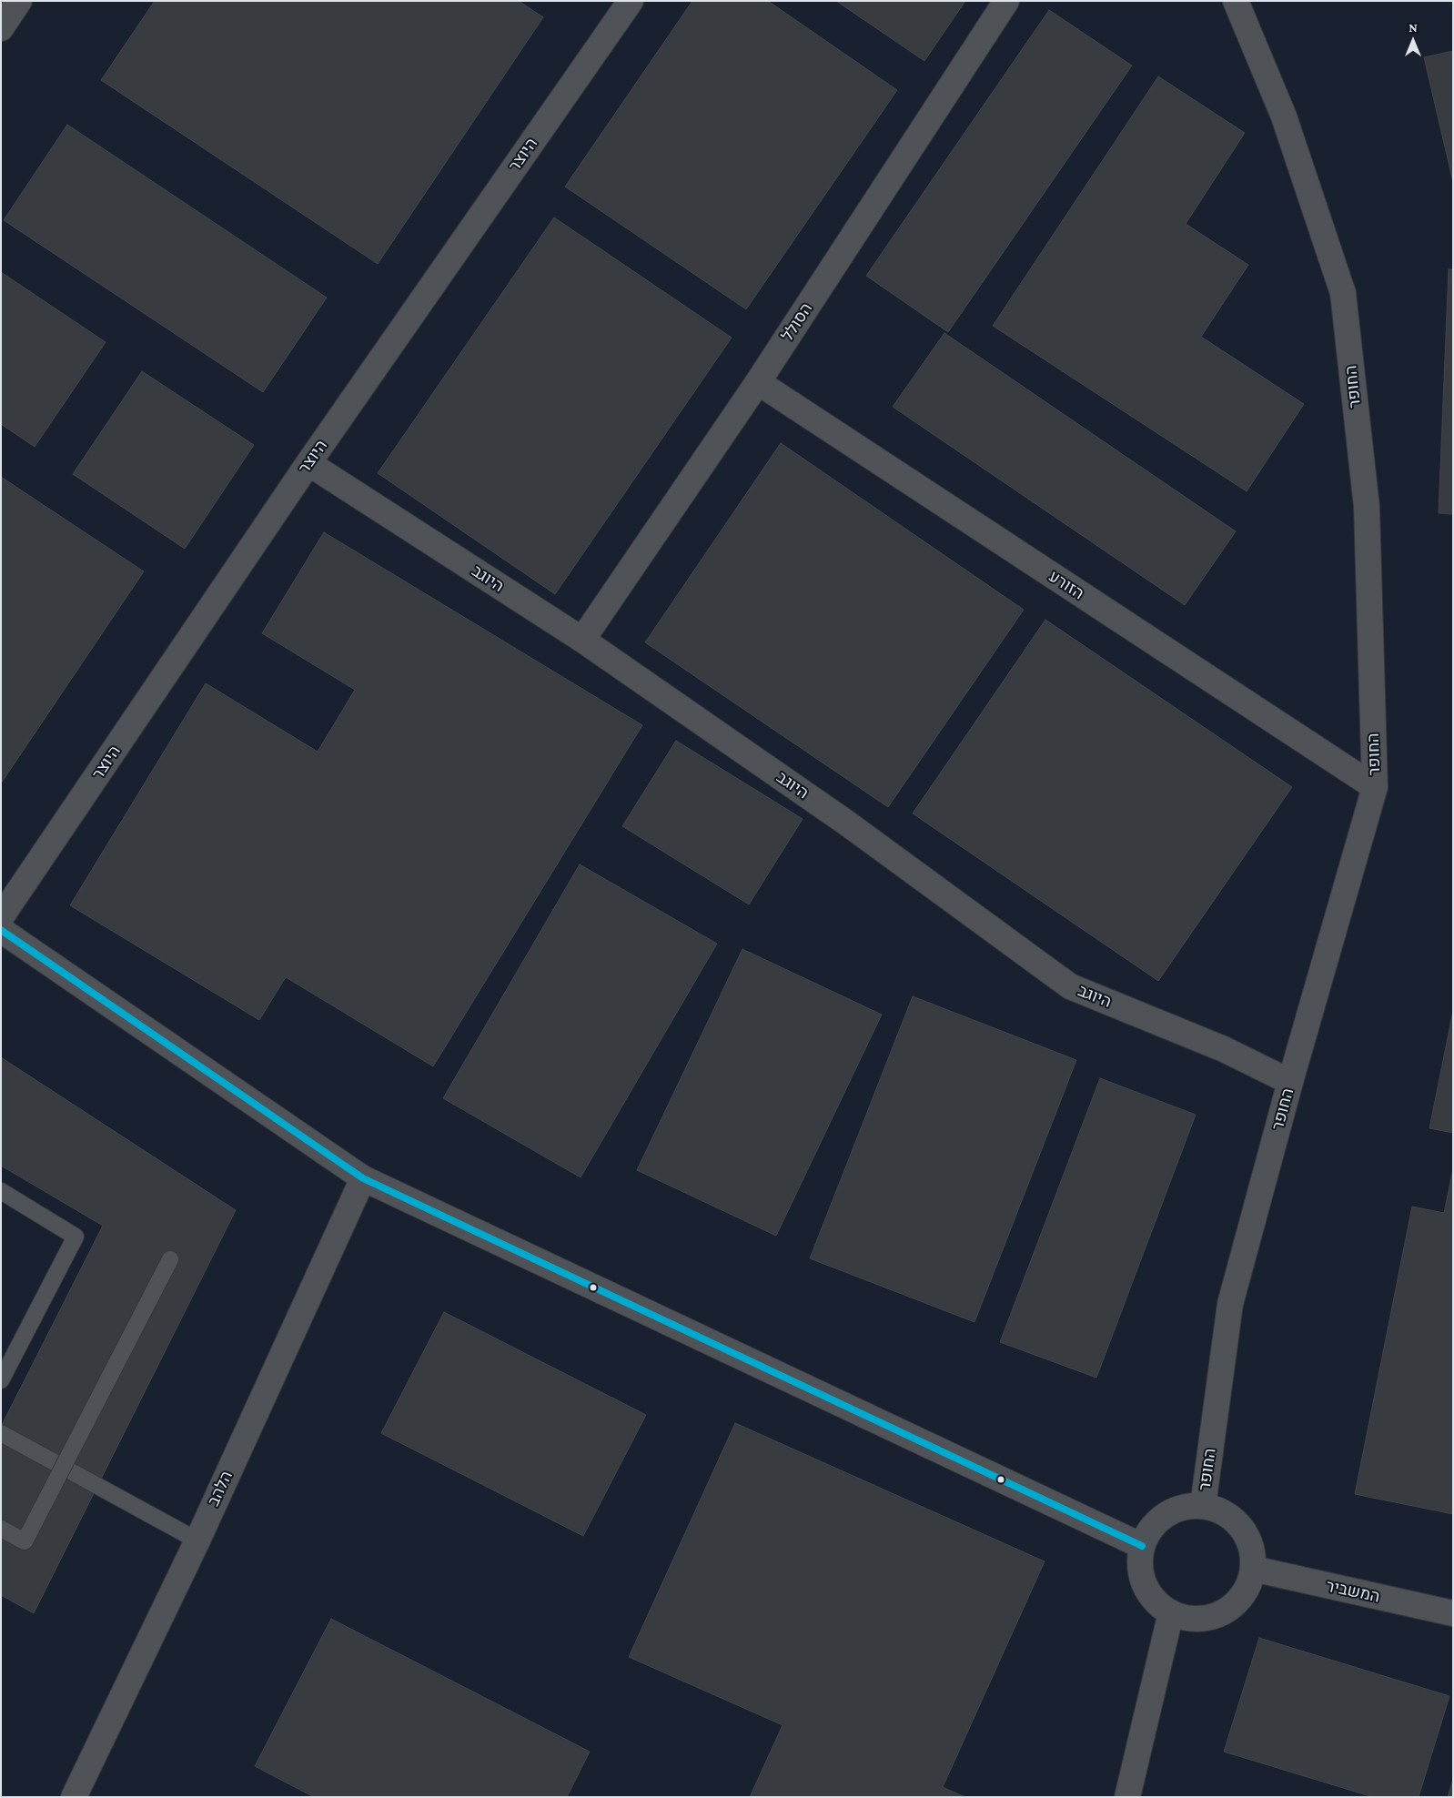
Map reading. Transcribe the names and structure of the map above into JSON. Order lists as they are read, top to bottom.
{
  "streets": {
    "street": [
      "היוצר",
      "הסולל",
      "החופר",
      "היוגב",
      "הזורע",
      "הלהב",
      "המשביר"
    ]
  },
  "crossings": [
    ["היוצר", "היוגב"],
    ["הסולל", "היוגב"],
    ["הסולל", "הזורע"],
    ["החופר", "היוגב"],
    ["החופר", "הזורע"],
    ["החופר", "המשביר"]
  ],
  "north": "top"
}
